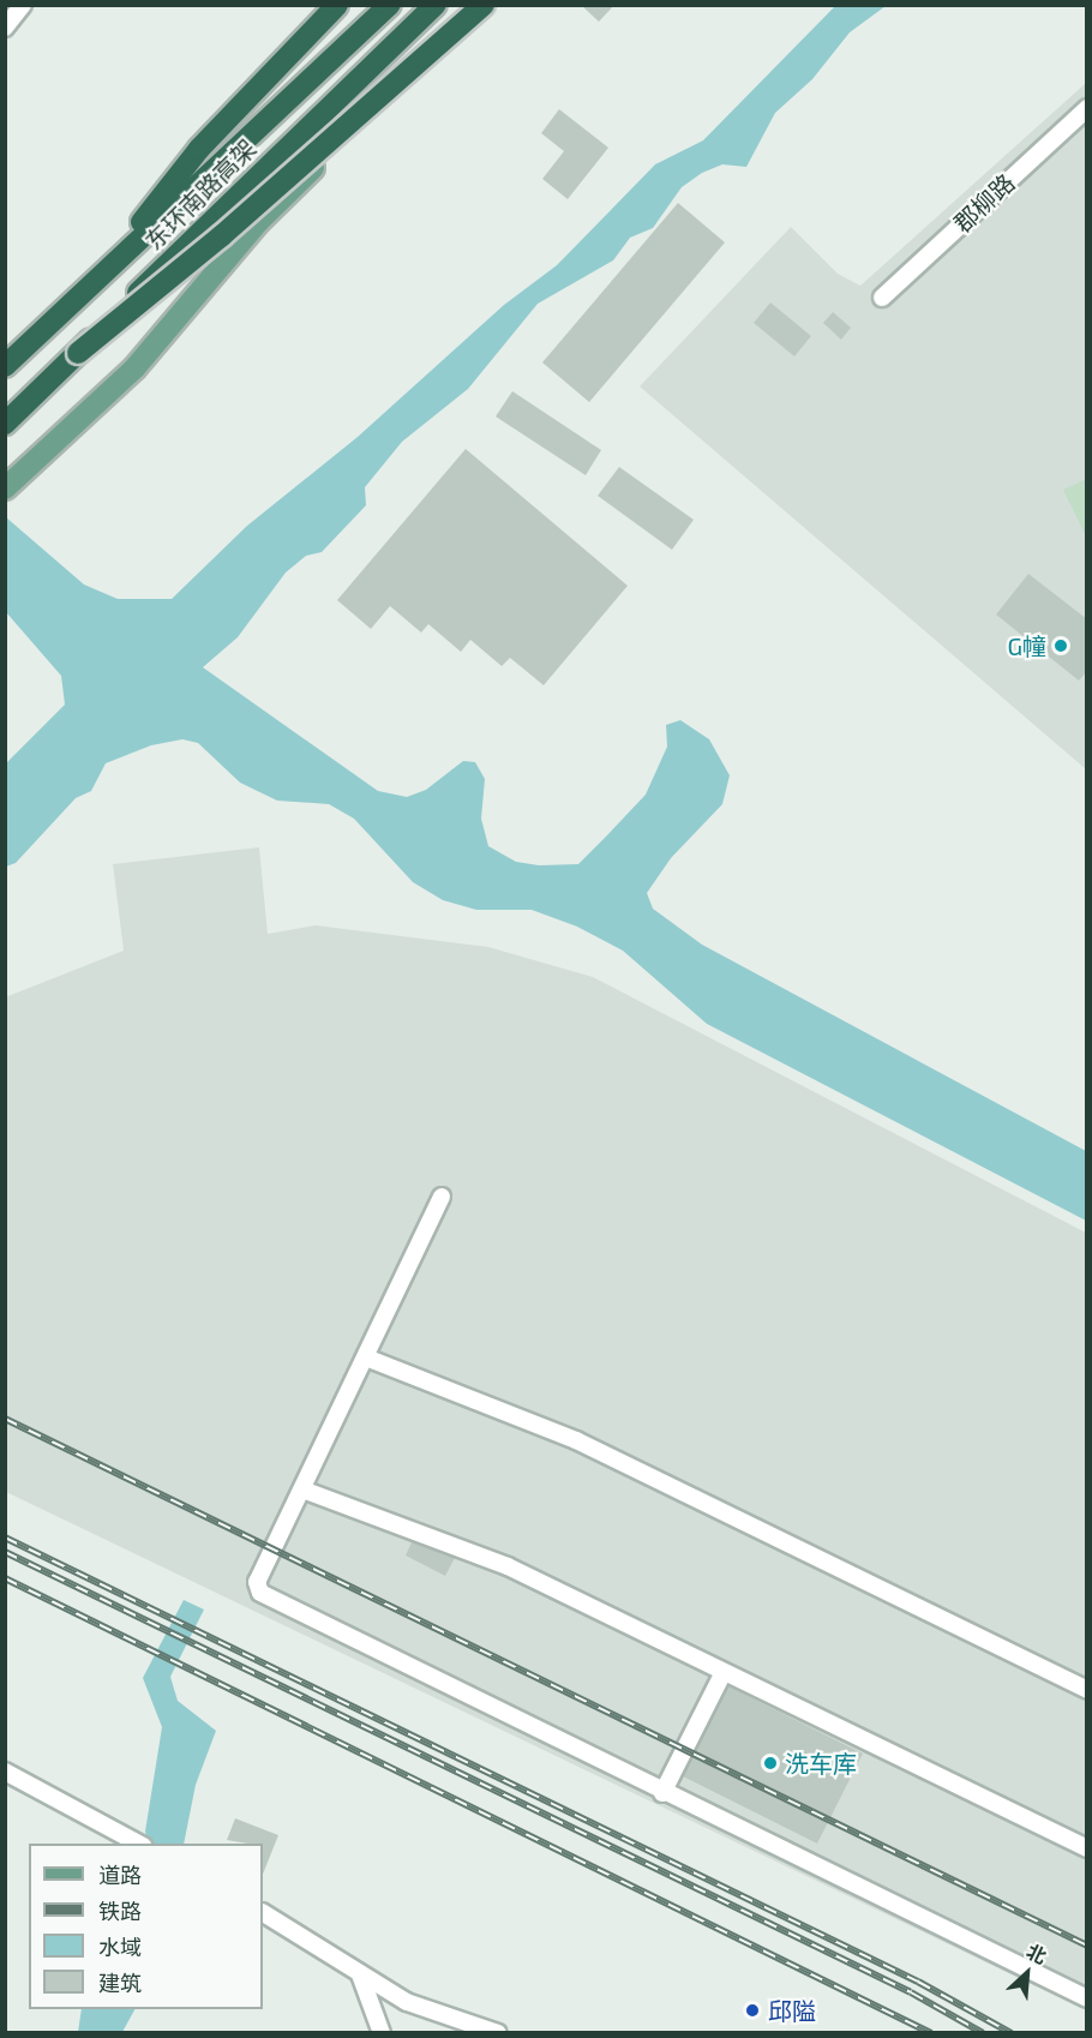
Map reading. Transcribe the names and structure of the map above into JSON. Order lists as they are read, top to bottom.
{
  "streets": {
    "highway": ["东环南路高架"],
    "street": ["郡柳路"]
  },
  "places": ["G幢", "洗车库", "邱隘"],
  "legend": [
    "道路",
    "铁路",
    "水域",
    "建筑"
  ],
  "north": "top right"
}
